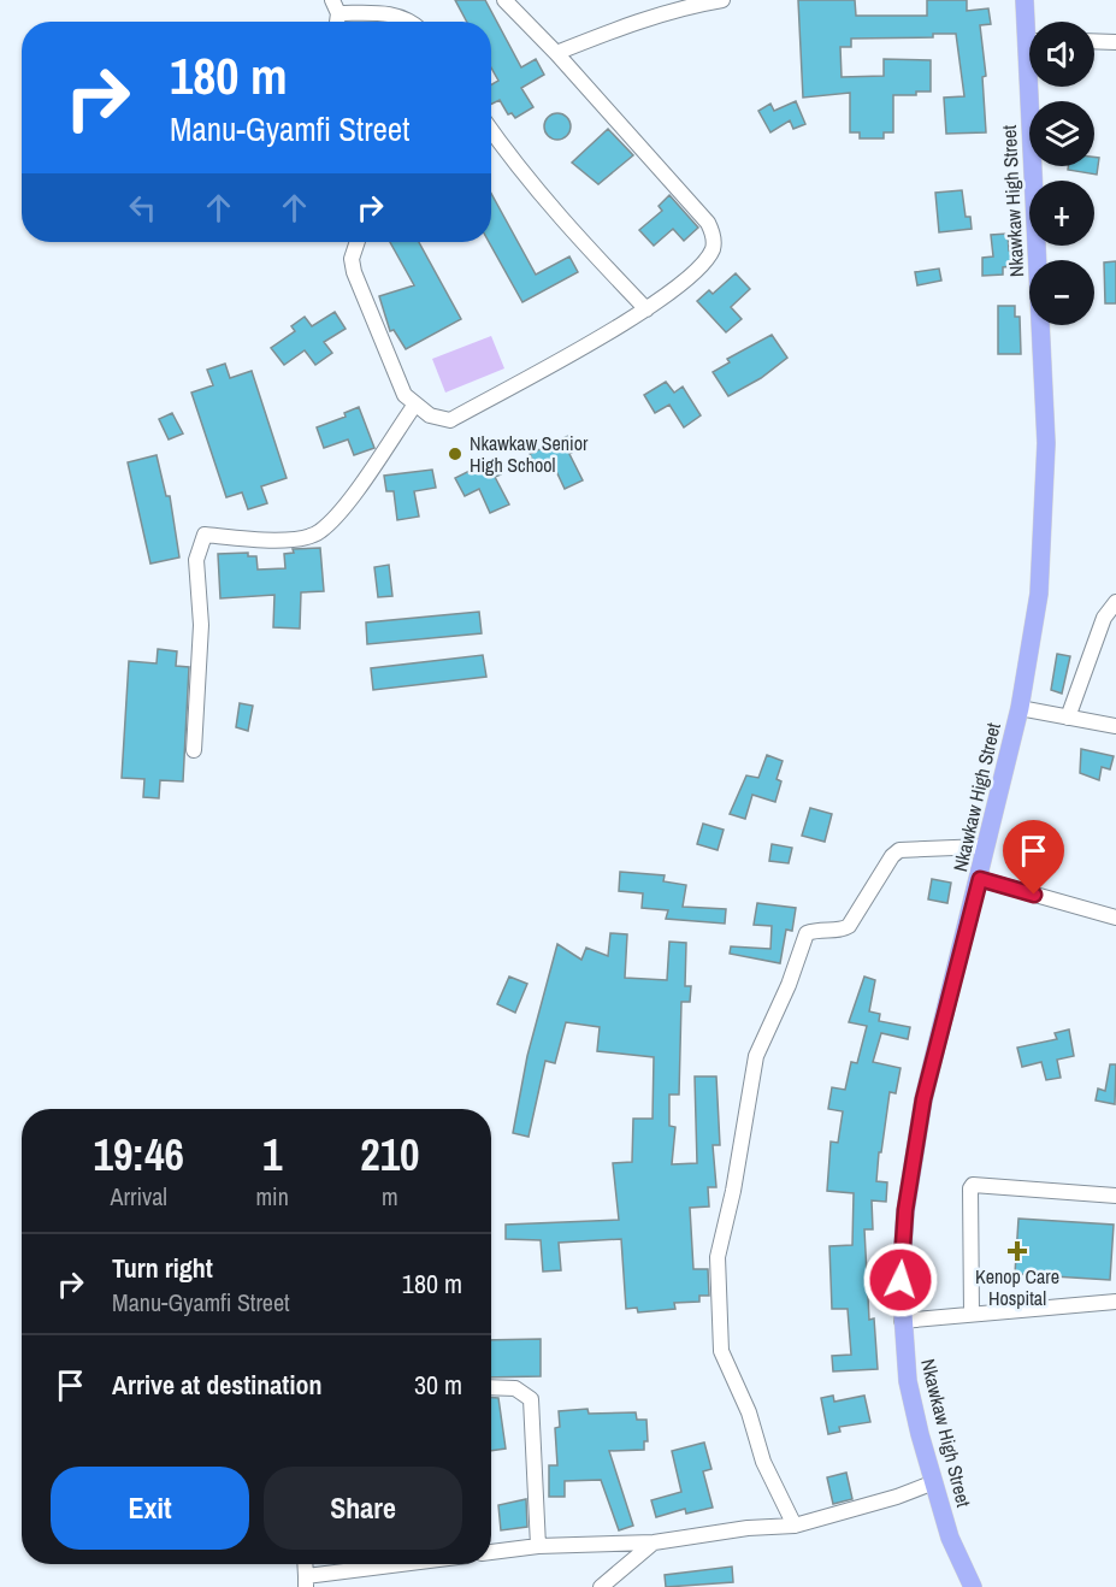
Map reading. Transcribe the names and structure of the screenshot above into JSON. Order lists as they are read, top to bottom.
{
  "streets": {
    "main road": ["Nkawkaw High Street"]
  },
  "places": {
    "other": ["Nkawkaw Senior High School"],
    "health": ["Kenop Care Hospital"]
  },
  "page": {
    "map_buttons": ["+", "−"],
    "turn": ["180 m", "Manu-Gyamfi Street"],
    "eta": [
      "19:46",
      "Arrival",
      "1",
      "min",
      "210",
      "m"
    ],
    "list": [
      {
        "name": "Turn right",
        "note": "Manu-Gyamfi Street",
        "value": "180 m"
      },
      {
        "name": "Arrive at destination",
        "value": "30 m"
      }
    ],
    "buttons": ["Exit", "Share"]
  }
}
